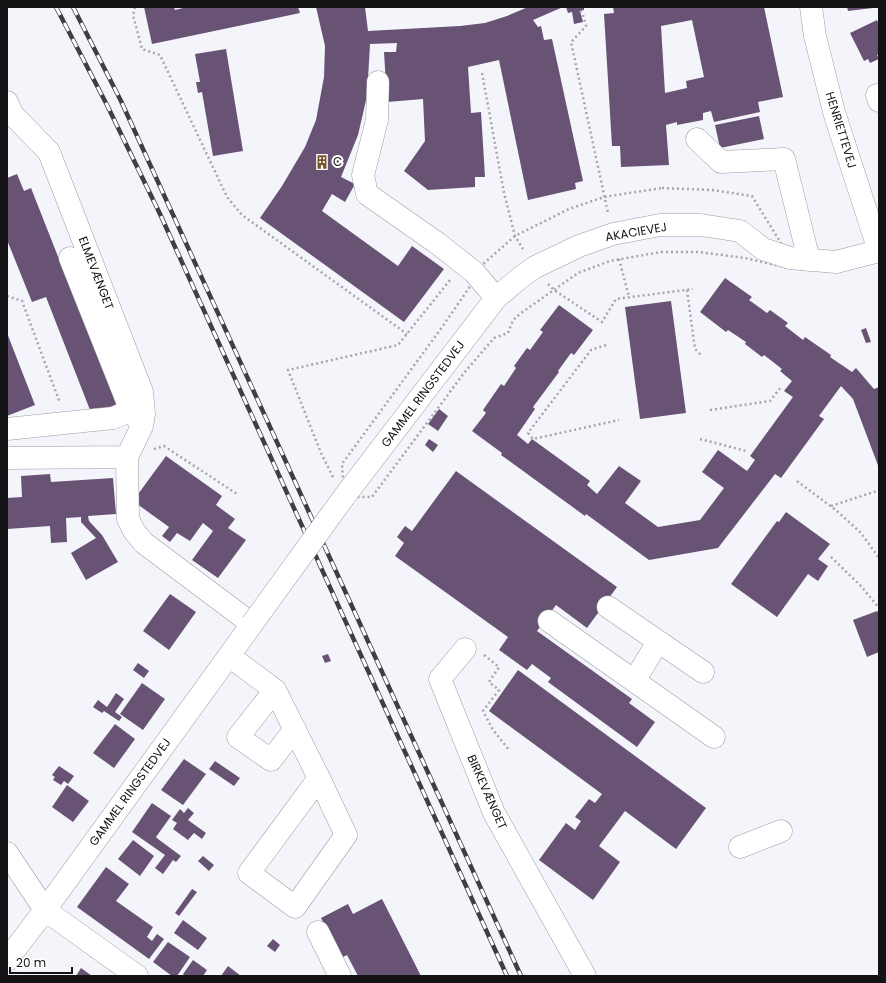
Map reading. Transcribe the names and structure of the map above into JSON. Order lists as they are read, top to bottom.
{
  "streets": {
    "street": [
      "HENRIETTEVEJ",
      "AKACIEVEJ",
      "ELMEVÆNGET",
      "GAMMEL RINGSTEDVEJ",
      "BIRKEVÆNGET"
    ]
  },
  "crossings": [
    ["HENRIETTEVEJ", "AKACIEVEJ"],
    ["AKACIEVEJ", "GAMMEL RINGSTEDVEJ"]
  ],
  "places": {
    "building": ["C"]
  },
  "scale_bar": "20 m"
}
